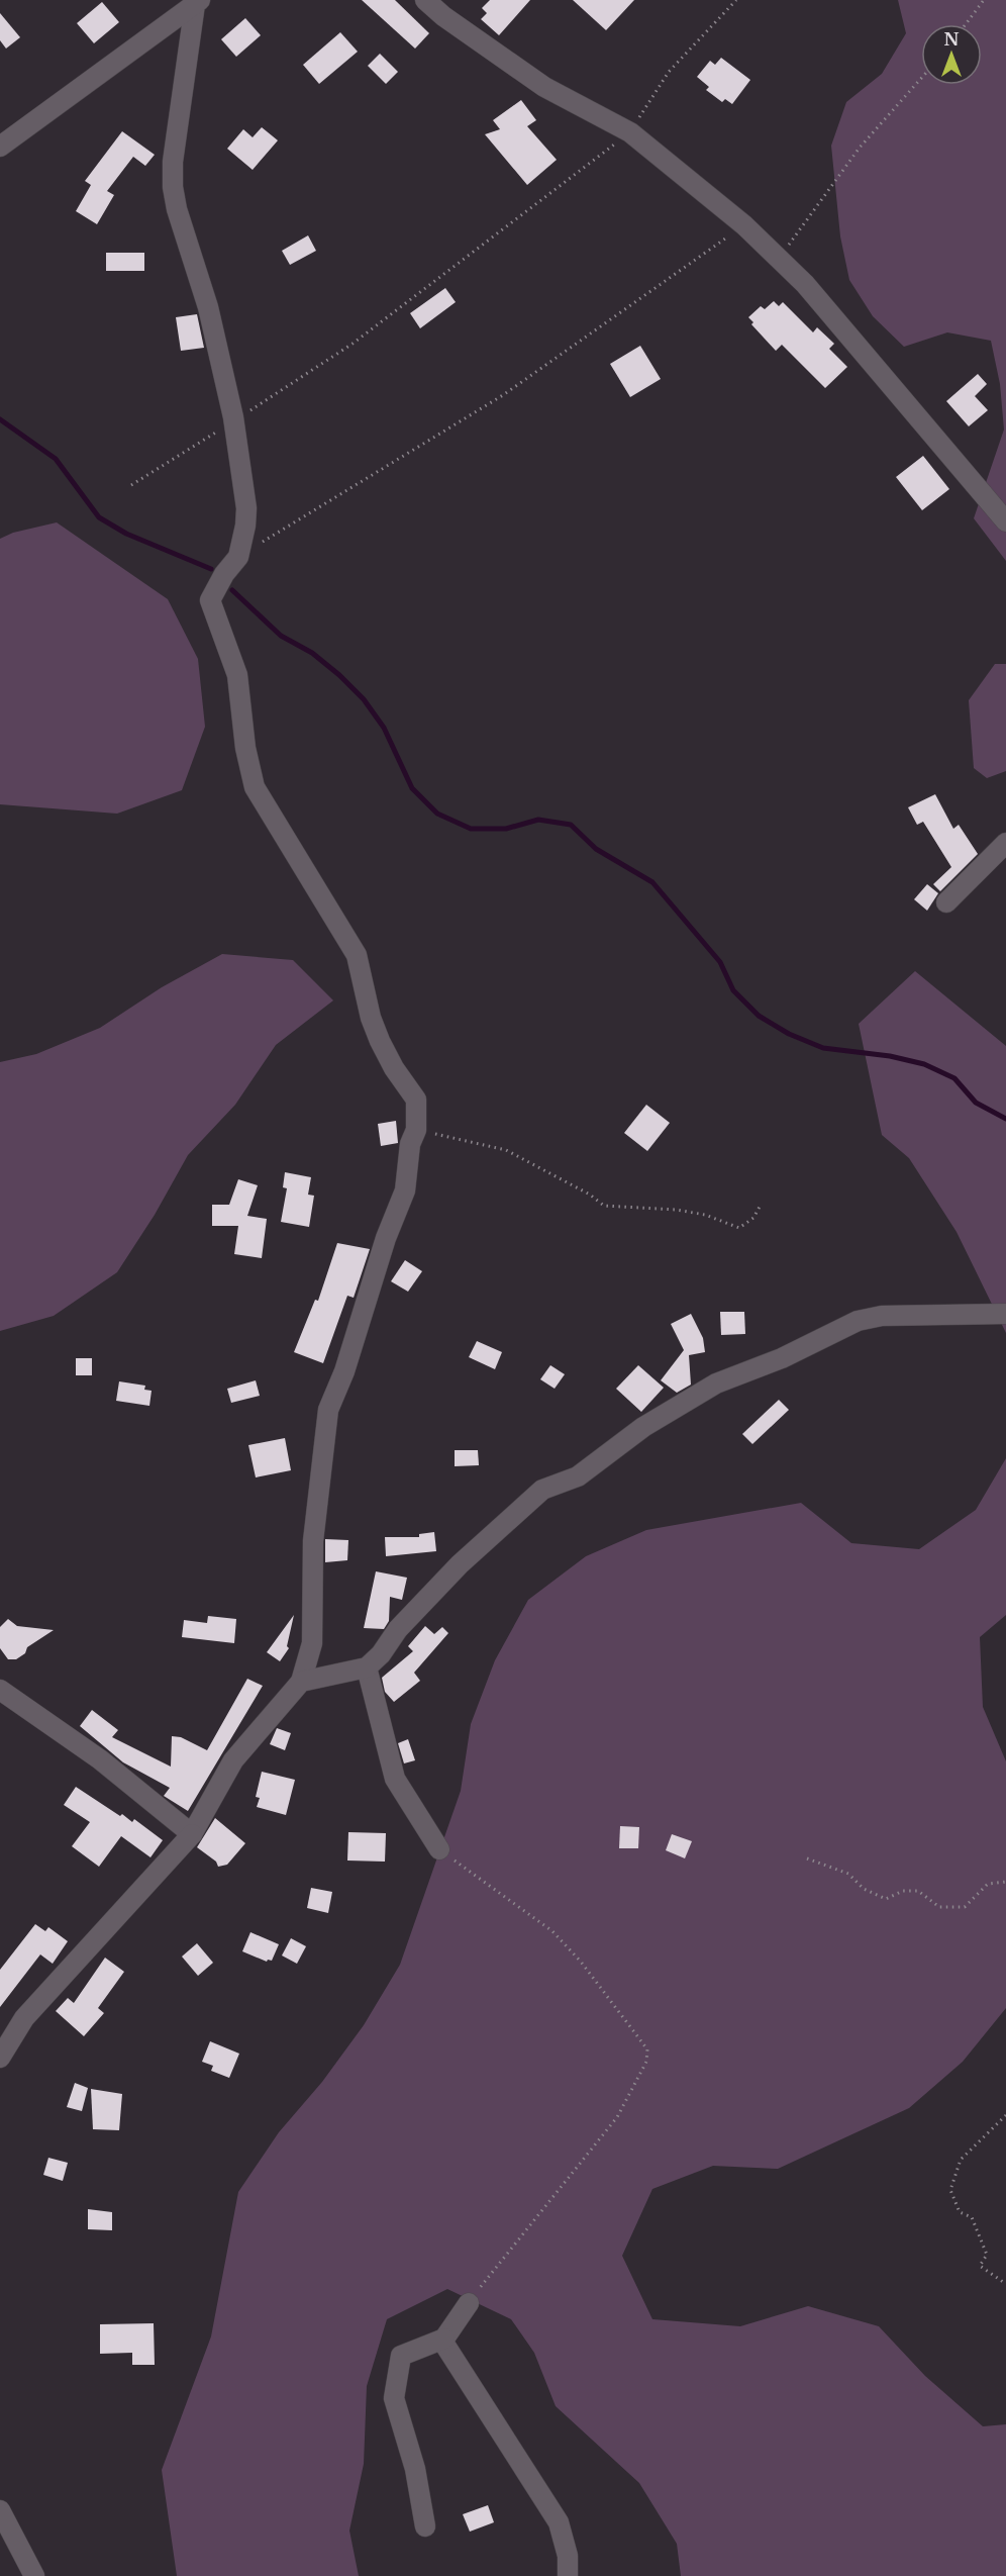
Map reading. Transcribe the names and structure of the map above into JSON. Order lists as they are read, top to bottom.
{
  "north": "top"
}
